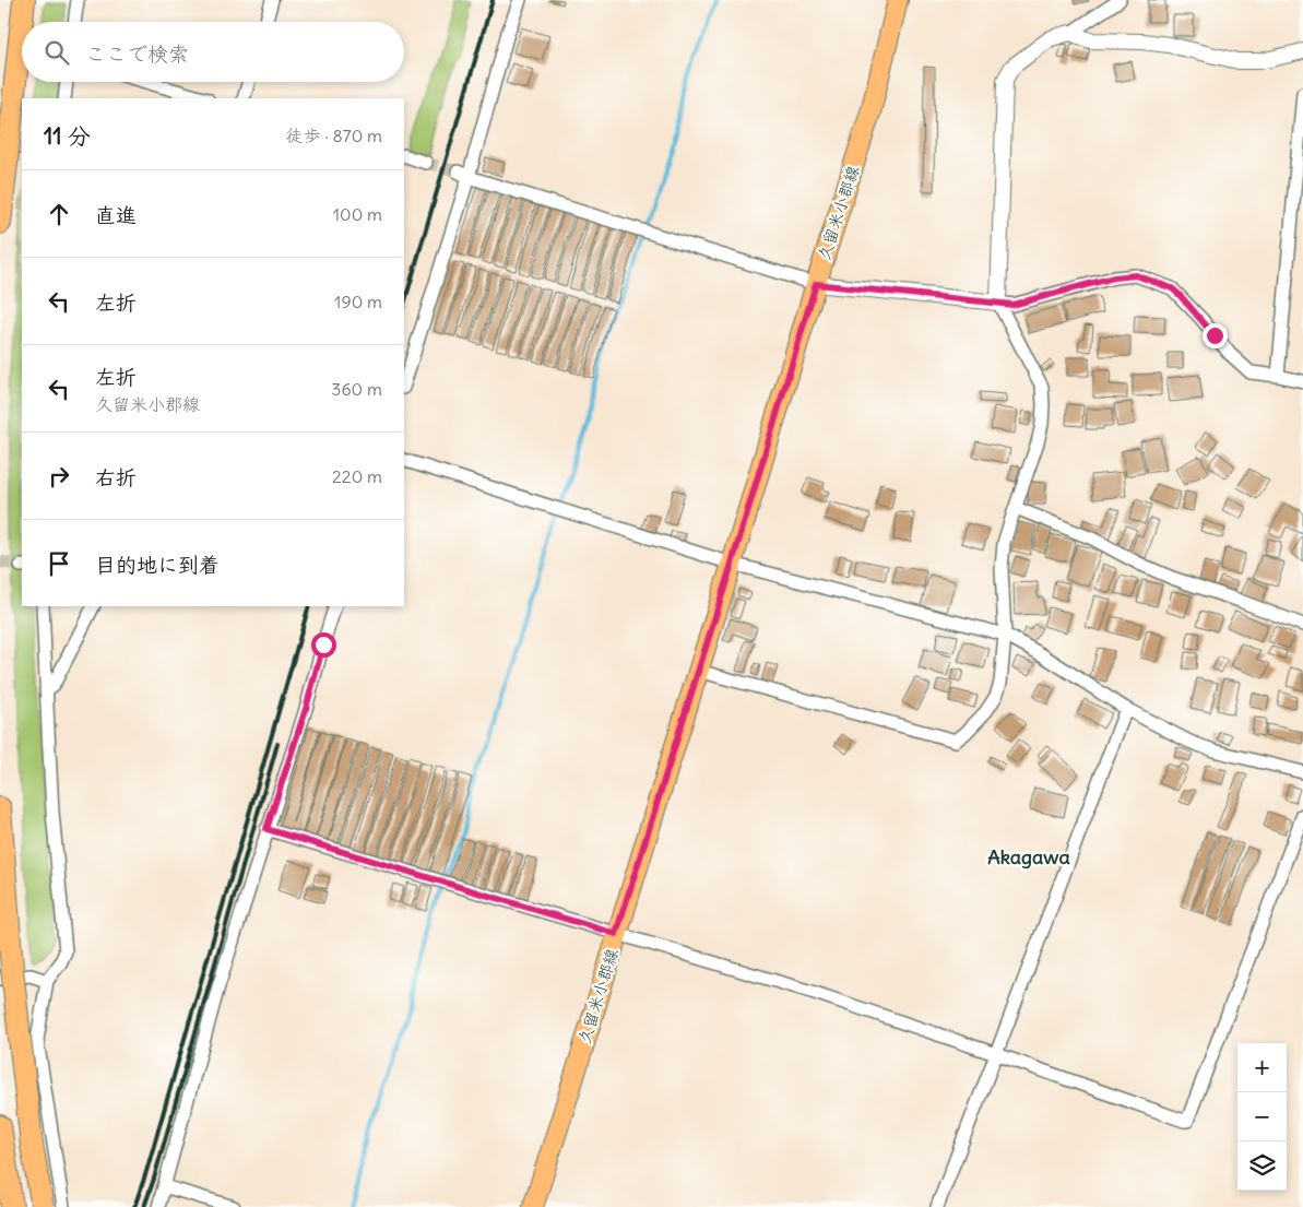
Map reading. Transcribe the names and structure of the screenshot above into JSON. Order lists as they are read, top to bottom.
{
  "streets": {
    "main road": ["久留米小郡線"]
  },
  "districts": ["Akagawa"],
  "page": {
    "search": "ここで検索",
    "heading": ["11 分", "徒歩 · 870 m"],
    "list": [
      ["直進", "100 m"],
      ["左折", "190 m"],
      ["左折", "久留米小郡線", "360 m"],
      ["右折", "220 m"],
      "目的地に到着"
    ],
    "map_buttons": ["+", "−"]
  }
}
